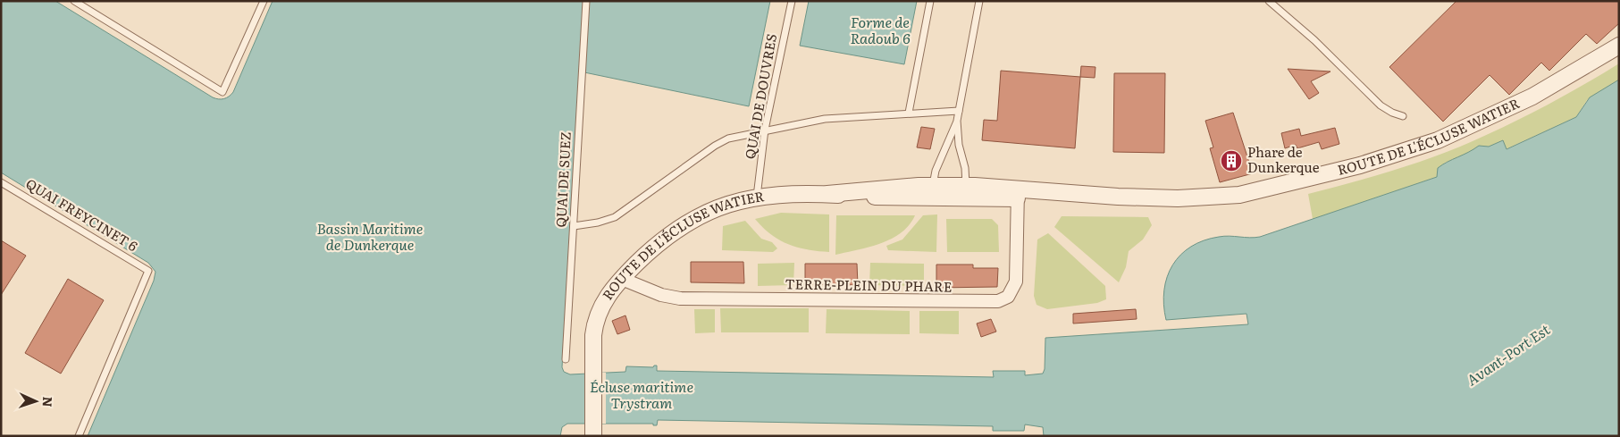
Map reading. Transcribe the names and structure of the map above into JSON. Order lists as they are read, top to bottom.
{
  "streets": {
    "street": ["ROUTE DE L'ÉCLUSE WATIER", "TERRE-PLEIN DU PHARE"],
    "lane": ["QUAI DE DOUVRES", "QUAI DE SUEZ", "QUAI FREYCINET 6"]
  },
  "crossings": [
    ["QUAI DE DOUVRES", "ROUTE DE L'ÉCLUSE WATIER"],
    ["ROUTE DE L'ÉCLUSE WATIER", "TERRE-PLEIN DU PHARE"]
  ],
  "water": [
    "Forme de Radoub 6",
    "Bassin Maritime de Dunkerque",
    "Avant-Port Est",
    "Écluse maritime Trystram"
  ],
  "places": {
    "building": ["Phare de Dunkerque"]
  },
  "north": "right"
}
